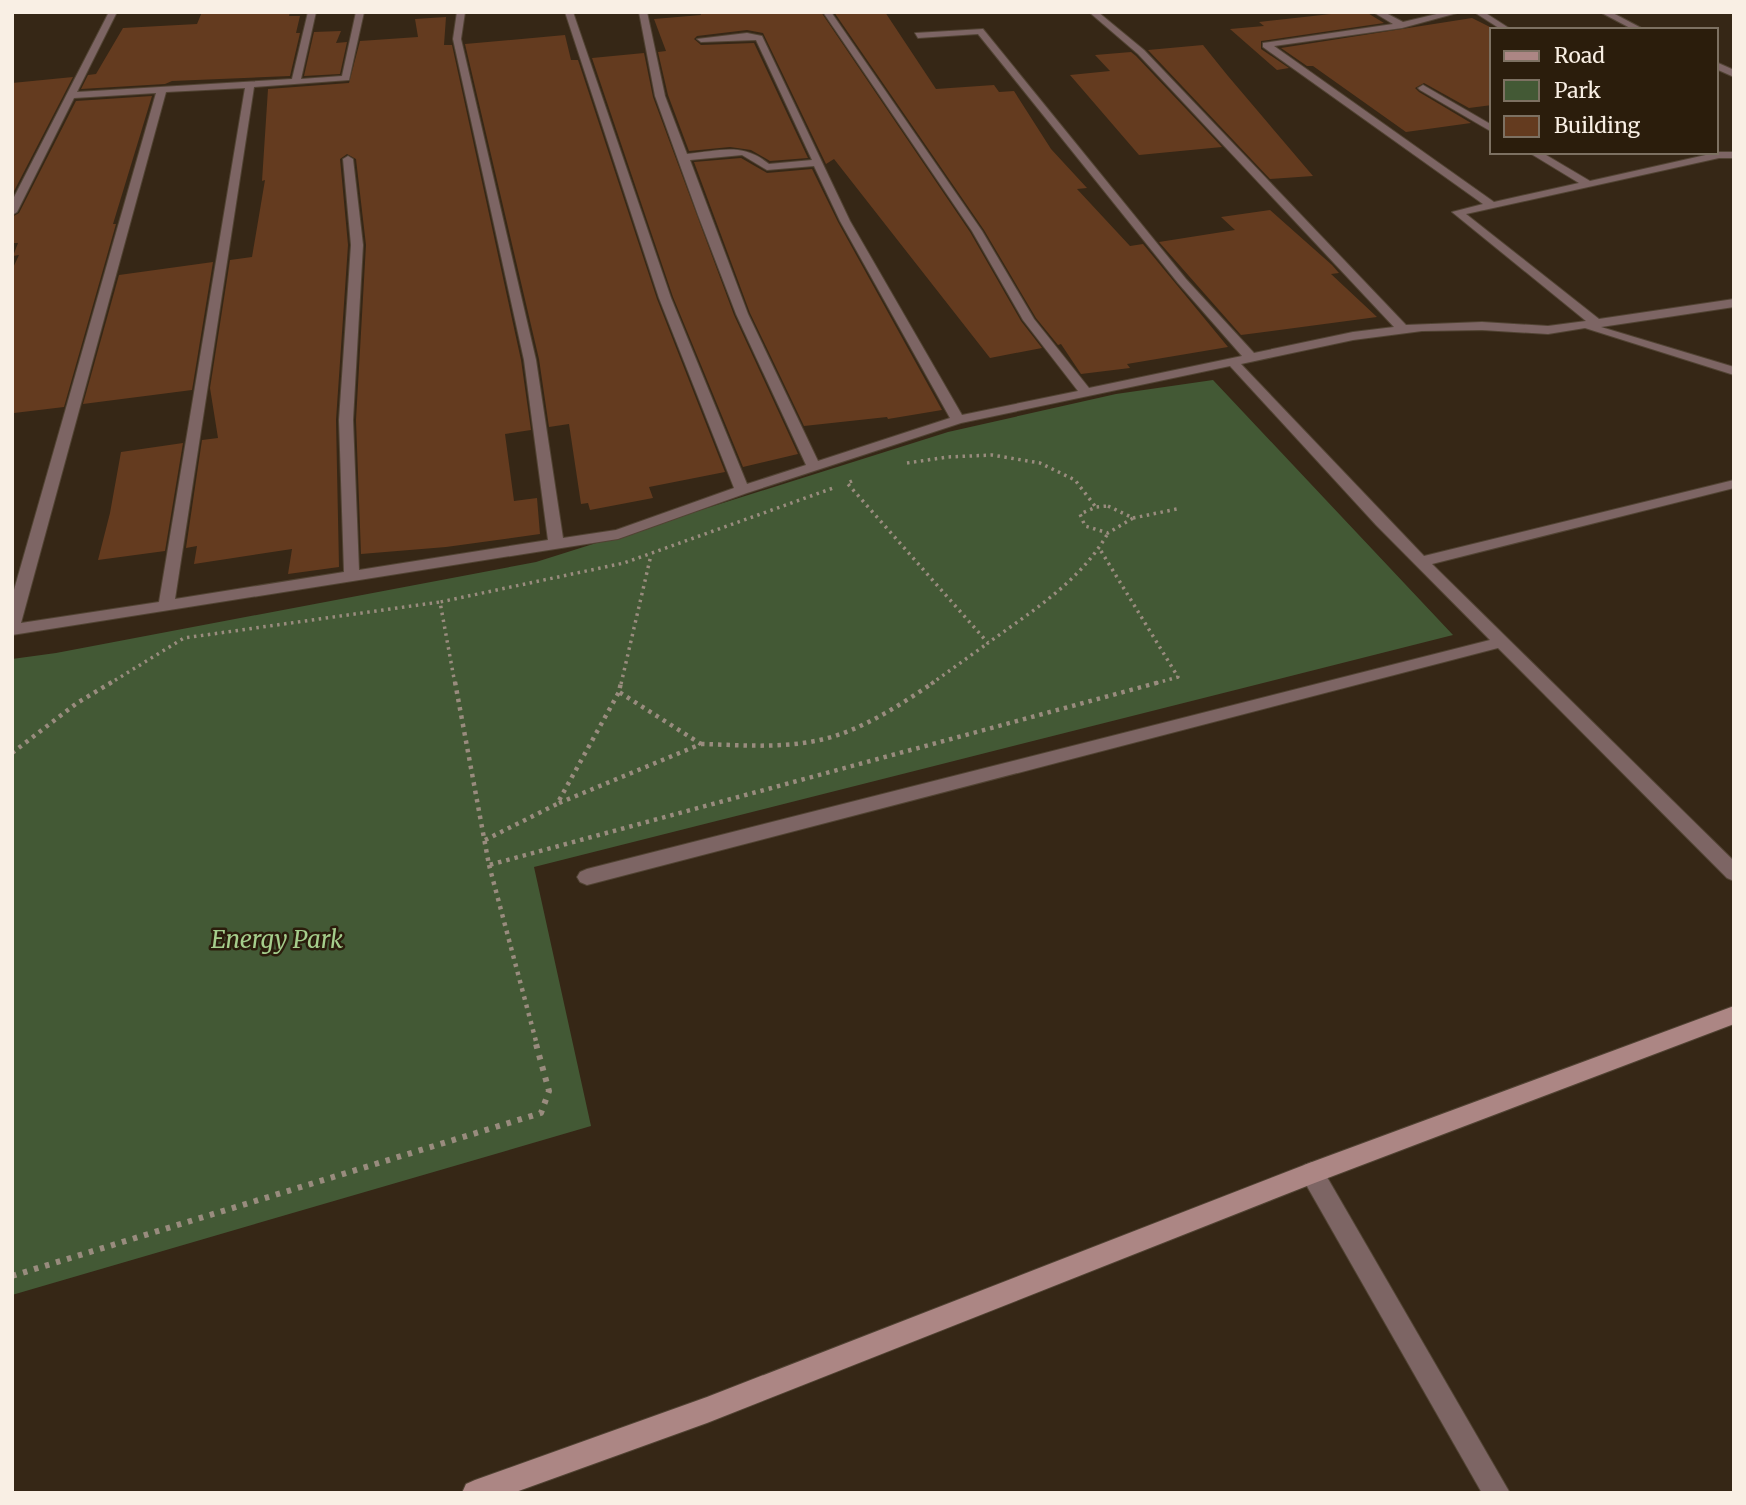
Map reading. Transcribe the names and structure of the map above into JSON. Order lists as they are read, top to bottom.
{
  "parks": ["Energy Park"],
  "legend": ["Road", "Park", "Building"]
}
